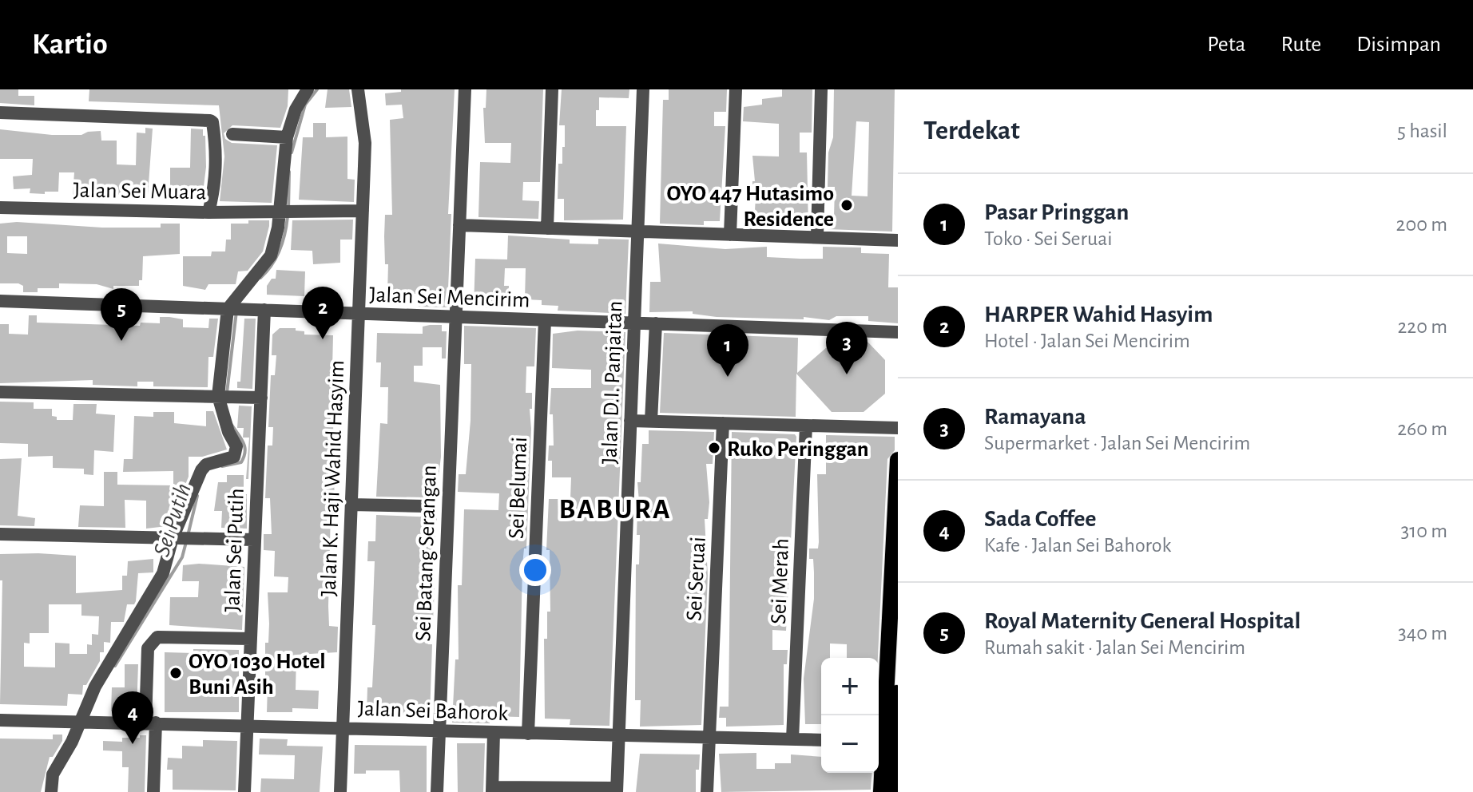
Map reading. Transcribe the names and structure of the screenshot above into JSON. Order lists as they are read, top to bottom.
{
  "streets": {
    "street": [
      "Jalan Sei Muara",
      "Jalan Sei Mencirim",
      "Jalan D.I. Panjaitan",
      "Jalan K. Haji Wahid Hasyim",
      "Sei Belumai",
      "Jalan Sei Putih",
      "Sei Batang Serangan",
      "Sei Seruai",
      "Sei Merah",
      "Jalan Sei Bahorok"
    ]
  },
  "crossings": [
    ["Jalan Sei Muara", "Jalan K. Haji Wahid Hasyim"],
    ["Jalan Sei Mencirim", "Jalan D.I. Panjaitan"],
    ["Jalan Sei Mencirim", "Jalan K. Haji Wahid Hasyim"],
    ["Jalan Sei Mencirim", "Sei Belumai"],
    ["Jalan Sei Mencirim", "Jalan Sei Putih"],
    ["Jalan Sei Mencirim", "Sei Batang Serangan"],
    ["Jalan D.I. Panjaitan", "Jalan Sei Bahorok"],
    ["Jalan K. Haji Wahid Hasyim", "Jalan Sei Bahorok"],
    ["Sei Belumai", "Jalan Sei Bahorok"],
    ["Jalan Sei Putih", "Jalan Sei Bahorok"],
    ["Sei Batang Serangan", "Jalan Sei Bahorok"],
    ["Sei Seruai", "Jalan Sei Bahorok"],
    ["Sei Merah", "Jalan Sei Bahorok"]
  ],
  "districts": ["BABURA"],
  "water": ["Sei Putih"],
  "places": ["OYO 447 Hutasimo Residence", "Ruko Peringgan", "OYO 1030 Hotel Buni Asih"],
  "page": {
    "header": "Kartio",
    "nav": ["Peta", "Rute", "Disimpan"],
    "heading": ["Terdekat", "5 hasil"],
    "list": [
      {
        "mark": "1",
        "name": "Pasar Pringgan",
        "note": "Toko · Sei Seruai",
        "value": "200 m"
      },
      {
        "mark": "2",
        "name": "HARPER Wahid Hasyim",
        "note": "Hotel · Jalan Sei Mencirim",
        "value": "220 m"
      },
      {
        "mark": "3",
        "name": "Ramayana",
        "note": "Supermarket · Jalan Sei Mencirim",
        "value": "260 m"
      },
      {
        "mark": "4",
        "name": "Sada Coffee",
        "note": "Kafe · Jalan Sei Bahorok",
        "value": "310 m"
      },
      {
        "mark": "5",
        "name": "Royal Maternity General Hospital",
        "note": "Rumah sakit · Jalan Sei Mencirim",
        "value": "340 m"
      }
    ],
    "pins": [
      "2",
      "5",
      "3",
      "1",
      "4"
    ],
    "map_buttons": ["+", "−"]
  }
}
